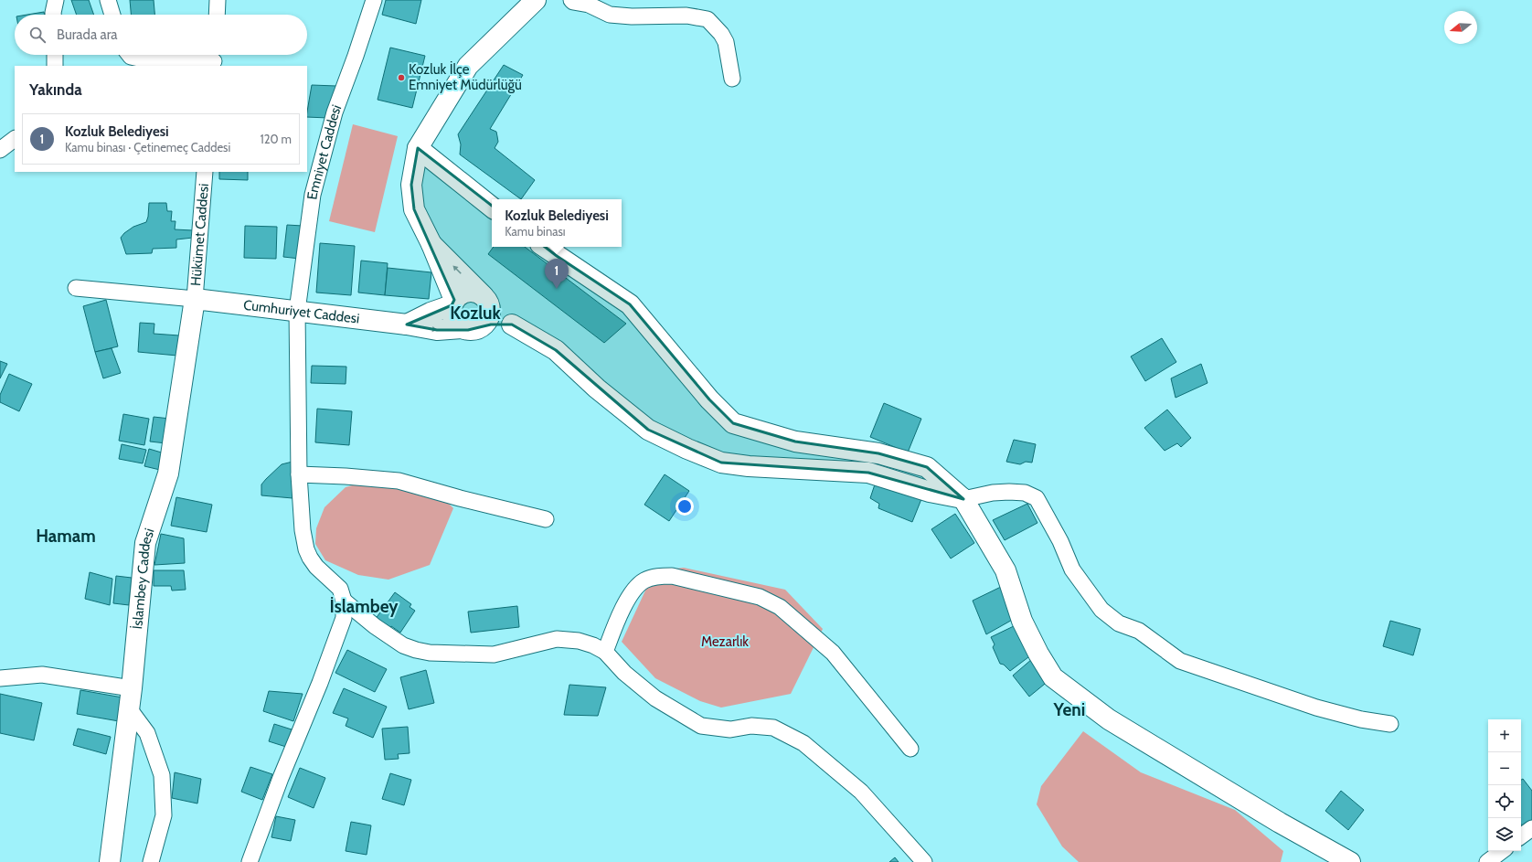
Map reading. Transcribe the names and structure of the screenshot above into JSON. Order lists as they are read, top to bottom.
{
  "streets": {
    "street": [
      "Emniyet Caddesi",
      "Hükümet Caddesi",
      "Cumhuriyet Caddesi",
      "İslambey Caddesi"
    ]
  },
  "crossings": [
    ["Emniyet Caddesi", "Cumhuriyet Caddesi"],
    ["Hükümet Caddesi", "Cumhuriyet Caddesi"],
    ["Hükümet Caddesi", "İslambey Caddesi"],
    ["Cumhuriyet Caddesi", "İslambey Caddesi"]
  ],
  "districts": [
    "Kozluk",
    "Hamam",
    "İslambey",
    "Yeni"
  ],
  "parks": ["Mezarlık"],
  "places": ["Kozluk İlçe Emniyet Müdürlüğü"],
  "north": "left",
  "page": {
    "search": "Burada ara",
    "heading": "Yakında",
    "list": [
      {
        "mark": "1",
        "name": "Kozluk Belediyesi",
        "note": "Kamu binası · Çetinemeç Caddesi",
        "value": "120 m"
      }
    ],
    "popup": ["Kozluk Belediyesi", "Kamu binası"],
    "pins": "1",
    "map_buttons": ["+", "−"]
  }
}
